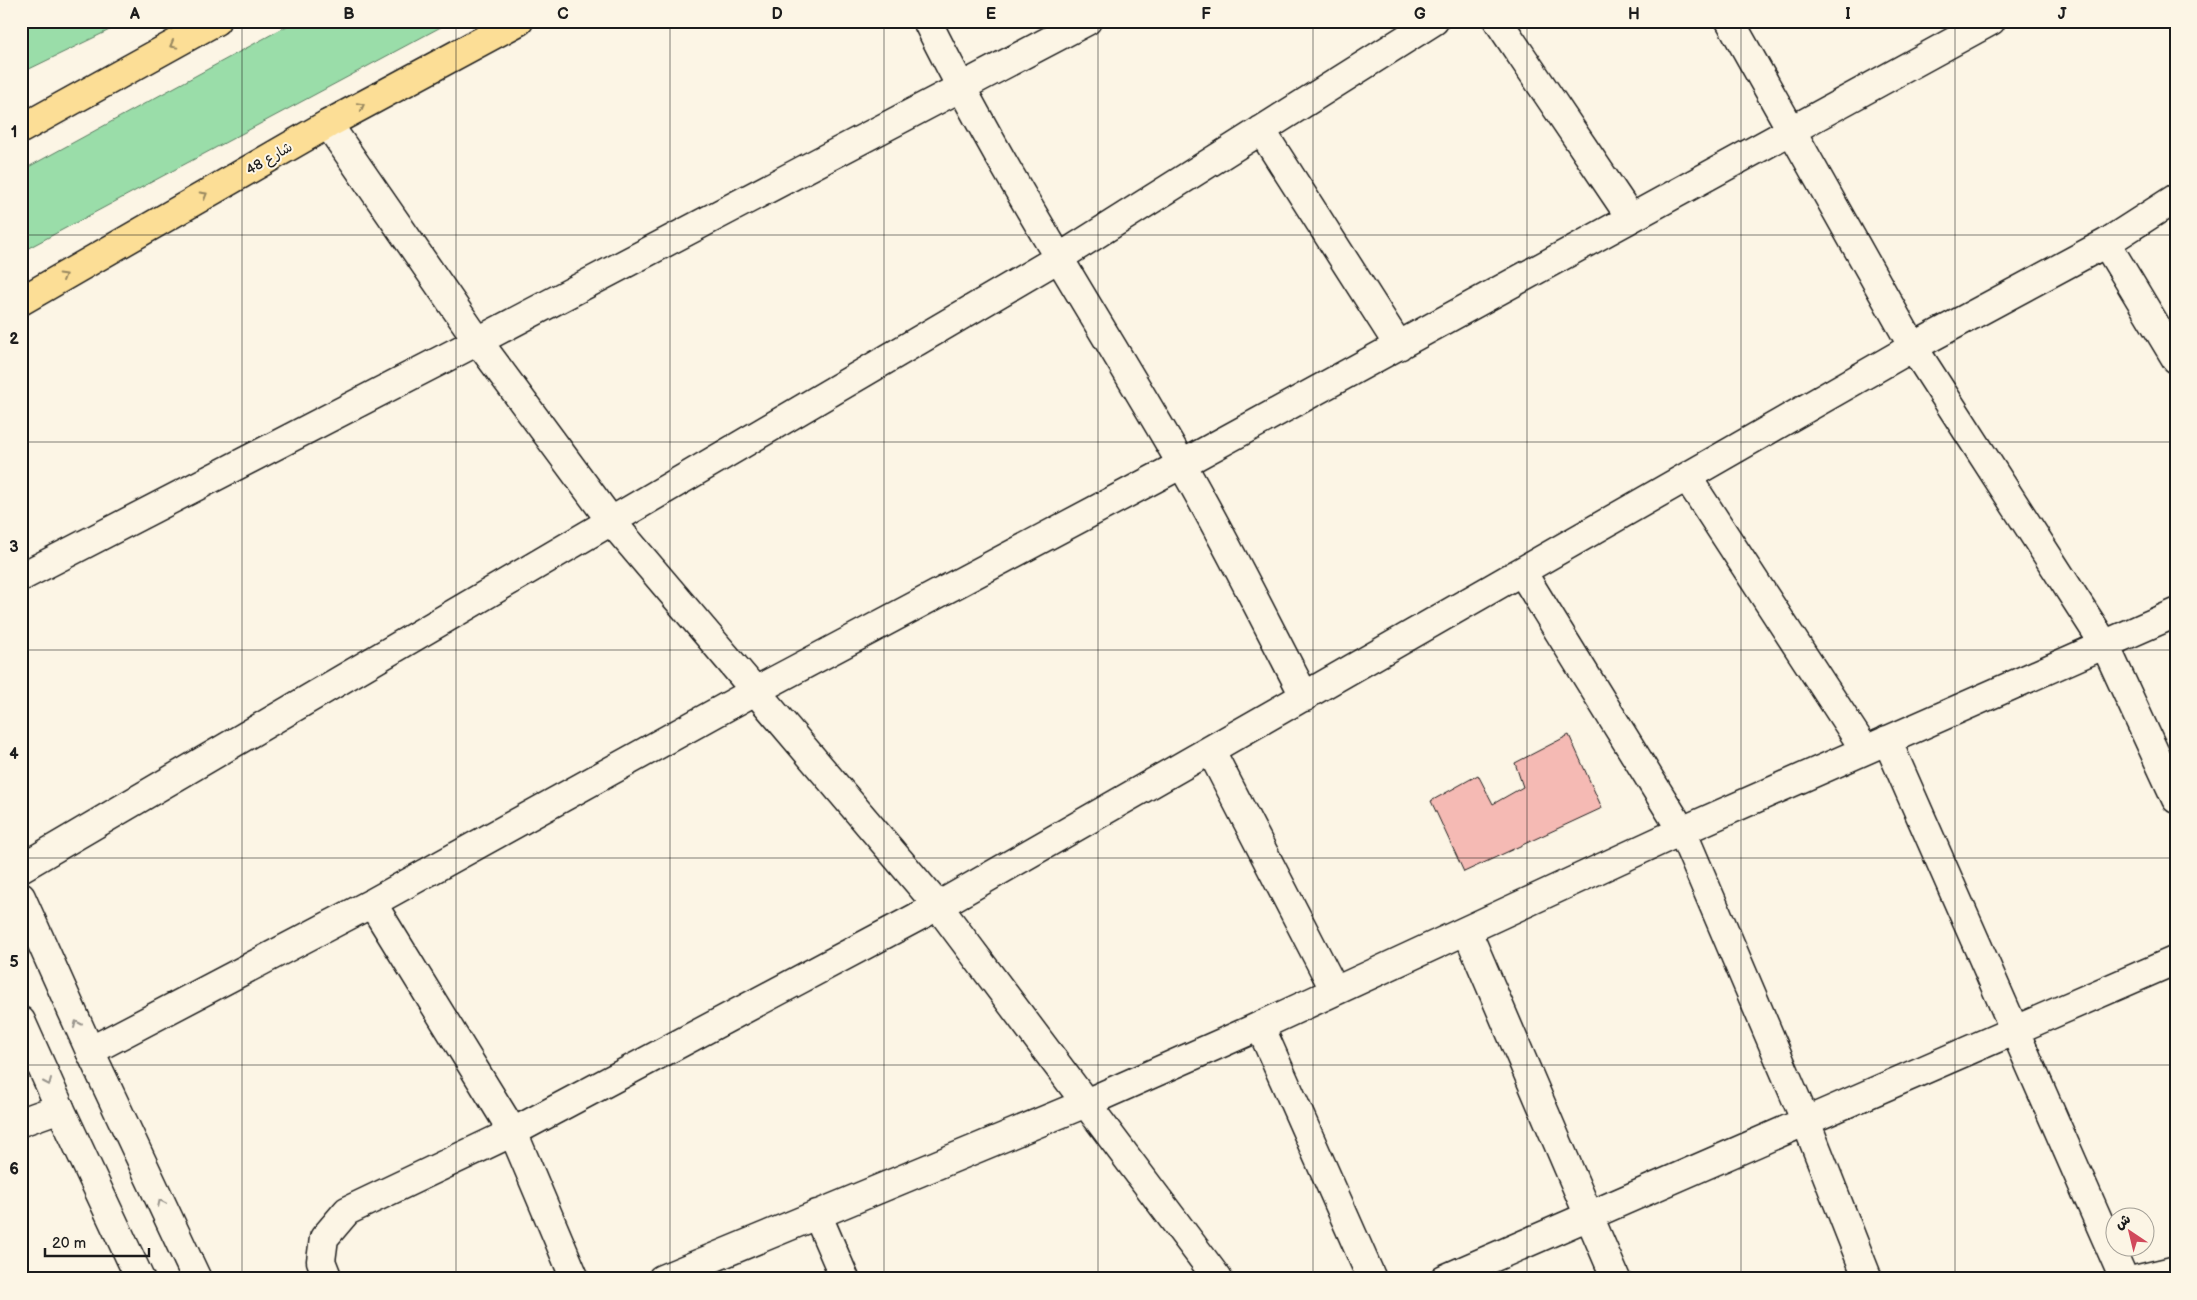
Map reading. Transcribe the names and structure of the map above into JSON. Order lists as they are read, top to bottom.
{
  "streets": {
    "main road": ["48 شارع"]
  },
  "scale_bar": "20 m",
  "north": "top left",
  "grid": {
    "columns": [
      "A",
      "B",
      "C",
      "D",
      "E",
      "F",
      "G",
      "H",
      "I",
      "J"
    ],
    "rows": [
      "1",
      "2",
      "3",
      "4",
      "5",
      "6"
    ]
  }
}
